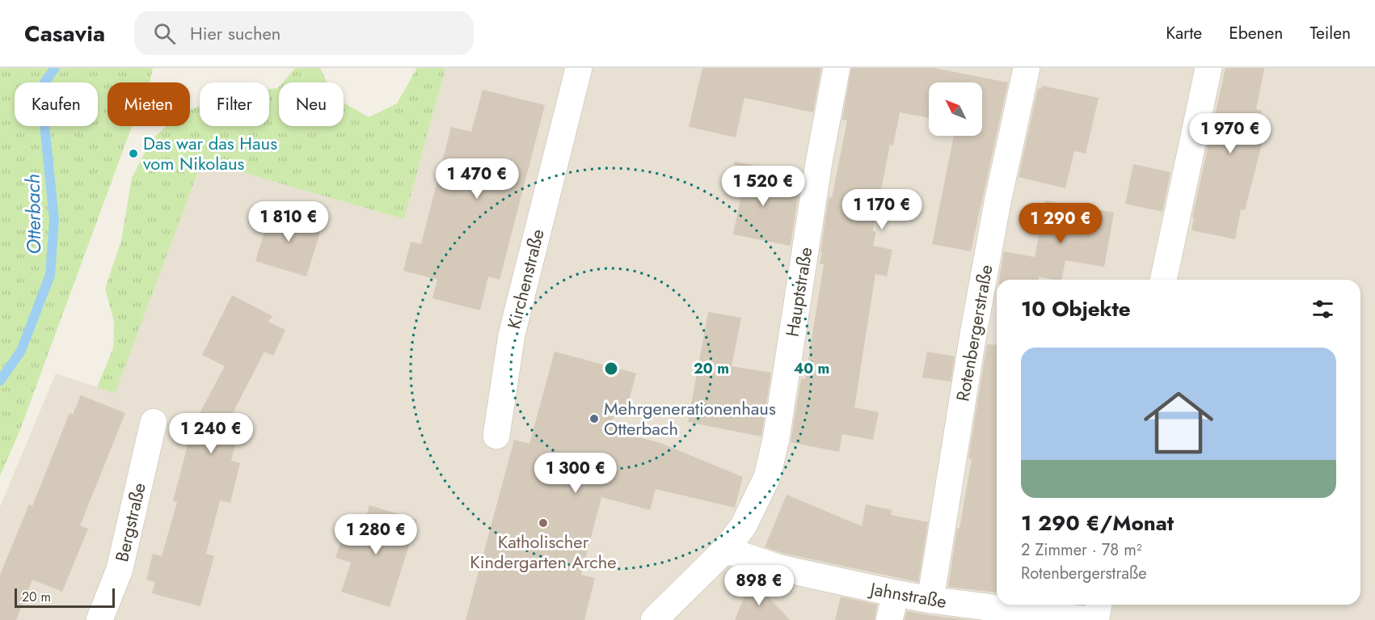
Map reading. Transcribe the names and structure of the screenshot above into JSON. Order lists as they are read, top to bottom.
{
  "streets": {
    "street": [
      "Kirchenstraße",
      "Hauptstraße",
      "Rotenbergerstraße",
      "Bergstraße",
      "Jahnstraße"
    ]
  },
  "crossings": [
    ["Hauptstraße", "Jahnstraße"],
    ["Rotenbergerstraße", "Jahnstraße"]
  ],
  "water": ["Otterbach"],
  "places": ["Das war das Haus vom Nikolaus", "Mehrgenerationenhaus Otterbach", "Katholischer Kindergarten Arche"],
  "scale_bar": "20 m",
  "north": "top left",
  "page": {
    "header": "Casavia",
    "search": "Hier suchen",
    "nav": ["Karte", "Ebenen", "Teilen"],
    "chip": [
      "Kaufen",
      "Mieten",
      "Filter",
      "Neu"
    ],
    "price": [
      "1 970 €",
      "1 470 €",
      "1 520 €",
      "1 170 €",
      "1 810 €",
      "1 290 €",
      "1 240 €",
      "1 300 €",
      "1 280 €",
      "898 €"
    ],
    "heading": "10 Objekte",
    "list": [
      {
        "name": "1 290 €/Monat",
        "note": "2 Zimmer · 78 m² · Rotenbergerstraße"
      }
    ],
    "scale": "20 m"
  },
  "rings": ["20 m", "40 m"]
}
